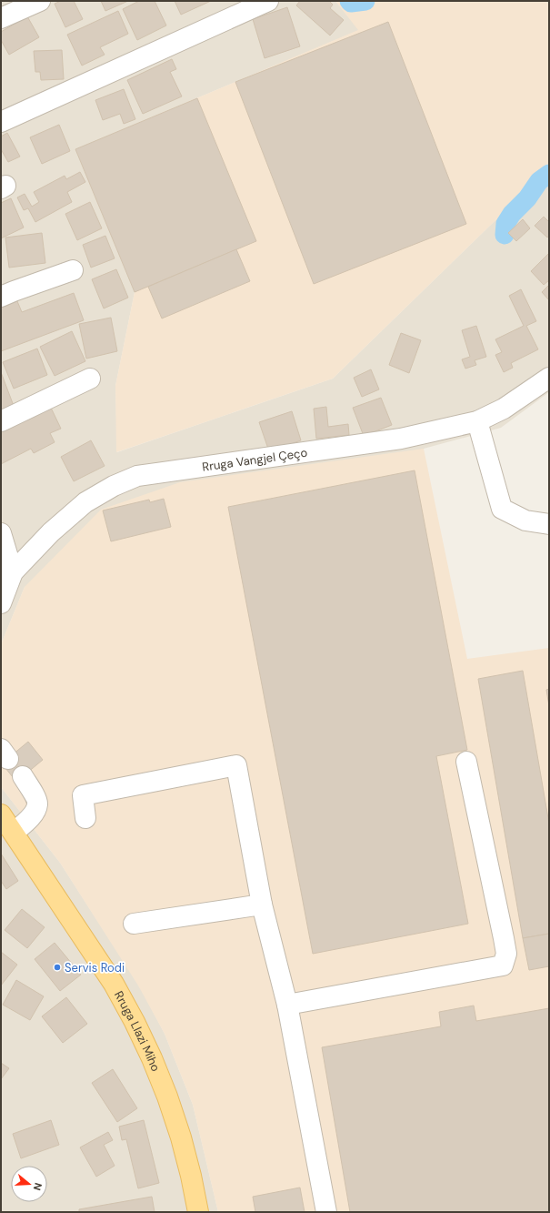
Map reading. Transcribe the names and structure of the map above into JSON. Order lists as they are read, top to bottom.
{
  "streets": {
    "main road": ["Rruga Llazi Miho"],
    "street": ["Rruga Vangjel Çeço"]
  },
  "places": ["Servis Rodi"],
  "north": "right"
}
